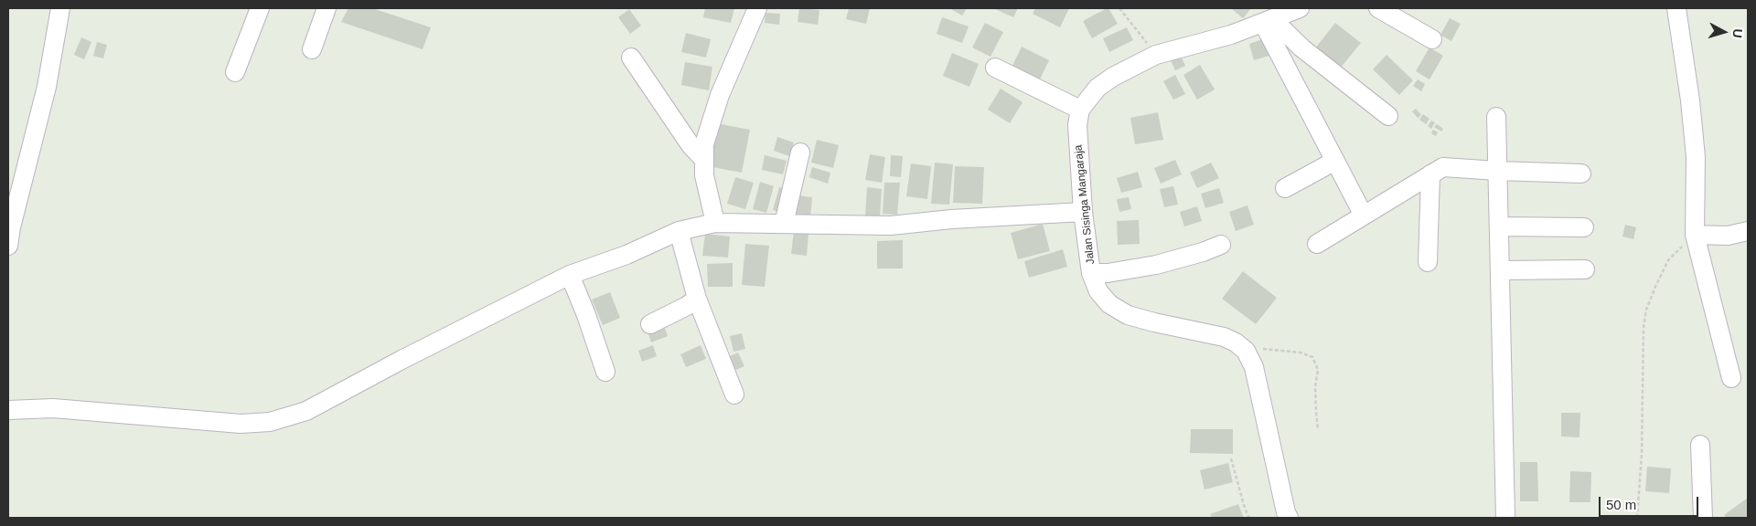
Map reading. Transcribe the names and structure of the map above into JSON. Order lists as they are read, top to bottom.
{
  "streets": {
    "street": ["Jalan Sisinga Mangaraja"]
  },
  "scale_bar": "50 m",
  "north": "right"
}
